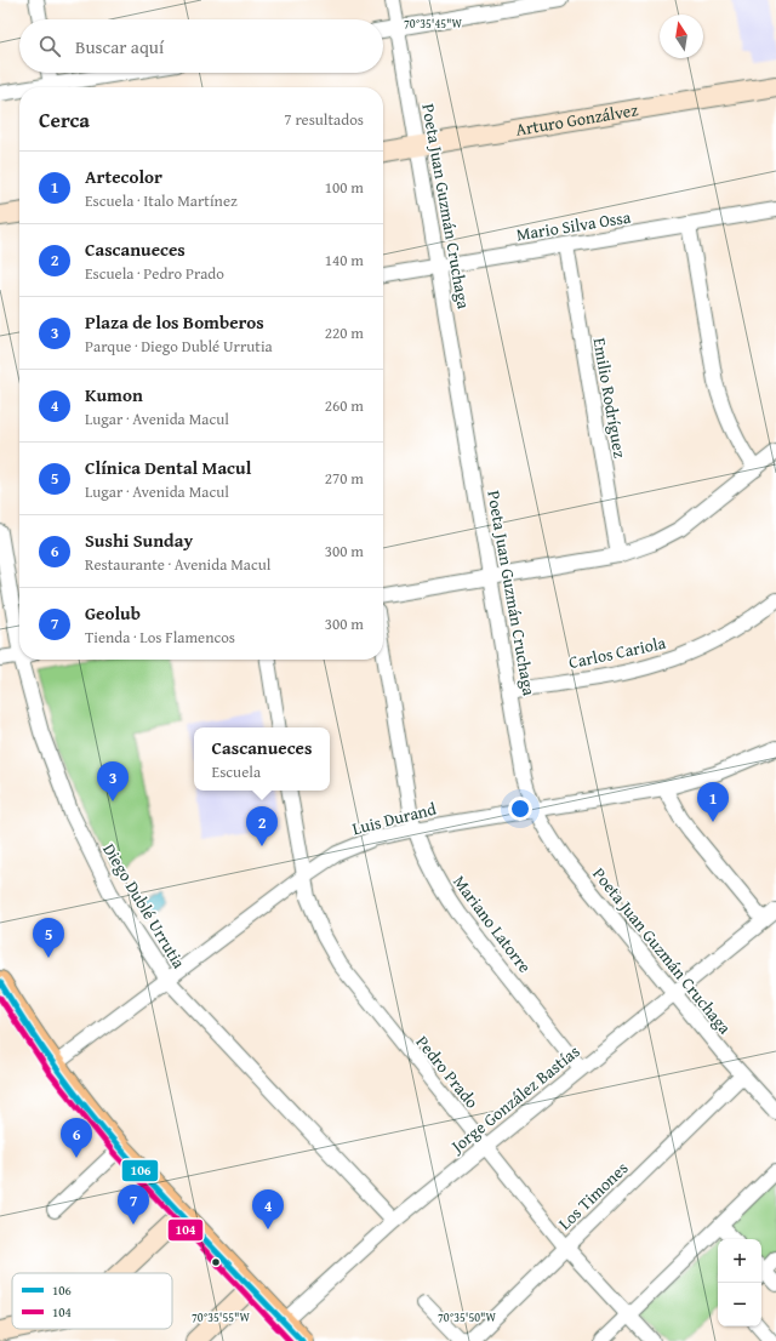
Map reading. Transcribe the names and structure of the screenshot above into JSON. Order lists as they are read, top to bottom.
{
  "streets": {
    "street": [
      "Arturo Gonzálvez",
      "Poeta Juan Guzmán Cruchaga",
      "Mario Silva Ossa",
      "Emilio Rodríguez",
      "Carlos Cariola",
      "Luis Durand",
      "Diego Dublé Urrutia",
      "Mariano Latorre",
      "Pedro Prado",
      "Jorge González Bastías",
      "Los Timones"
    ]
  },
  "crossings": [
    ["Arturo Gonzálvez", "Poeta Juan Guzmán Cruchaga"],
    ["Poeta Juan Guzmán Cruchaga", "Mario Silva Ossa"],
    ["Poeta Juan Guzmán Cruchaga", "Carlos Cariola"],
    ["Poeta Juan Guzmán Cruchaga", "Luis Durand"],
    ["Poeta Juan Guzmán Cruchaga", "Jorge González Bastías"],
    ["Poeta Juan Guzmán Cruchaga", "Los Timones"],
    ["Mario Silva Ossa", "Emilio Rodríguez"],
    ["Luis Durand", "Diego Dublé Urrutia"],
    ["Luis Durand", "Mariano Latorre"],
    ["Luis Durand", "Pedro Prado"],
    ["Diego Dublé Urrutia", "Jorge González Bastías"],
    ["Mariano Latorre", "Jorge González Bastías"],
    ["Pedro Prado", "Jorge González Bastías"],
    ["Pedro Prado", "Los Timones"]
  ],
  "lines": ["transit line 106", "transit line 104"],
  "legend": ["106", "104"],
  "north": "top",
  "page": {
    "search": "Buscar aquí",
    "heading": ["Cerca", "7 resultados"],
    "list": [
      {
        "mark": "1",
        "name": "Artecolor",
        "note": "Escuela · Italo Martínez",
        "value": "100 m"
      },
      {
        "mark": "2",
        "name": "Cascanueces",
        "note": "Escuela · Pedro Prado",
        "value": "140 m"
      },
      {
        "mark": "3",
        "name": "Plaza de los Bomberos",
        "note": "Parque · Diego Dublé Urrutia",
        "value": "220 m"
      },
      {
        "mark": "4",
        "name": "Kumon",
        "note": "Lugar · Avenida Macul",
        "value": "260 m"
      },
      {
        "mark": "5",
        "name": "Clínica Dental Macul",
        "note": "Lugar · Avenida Macul",
        "value": "270 m"
      },
      {
        "mark": "6",
        "name": "Sushi Sunday",
        "note": "Restaurante · Avenida Macul",
        "value": "300 m"
      },
      {
        "mark": "7",
        "name": "Geolub",
        "note": "Tienda · Los Flamencos",
        "value": "300 m"
      }
    ],
    "popup": ["Cascanueces", "Escuela"],
    "pins": [
      "3",
      "1",
      "2",
      "5",
      "6",
      "7",
      "4"
    ],
    "map_buttons": ["+", "−"]
  },
  "coordinates": ["70°35'45\"W", "70°35'55\"W", "70°35'50\"W"]
}
